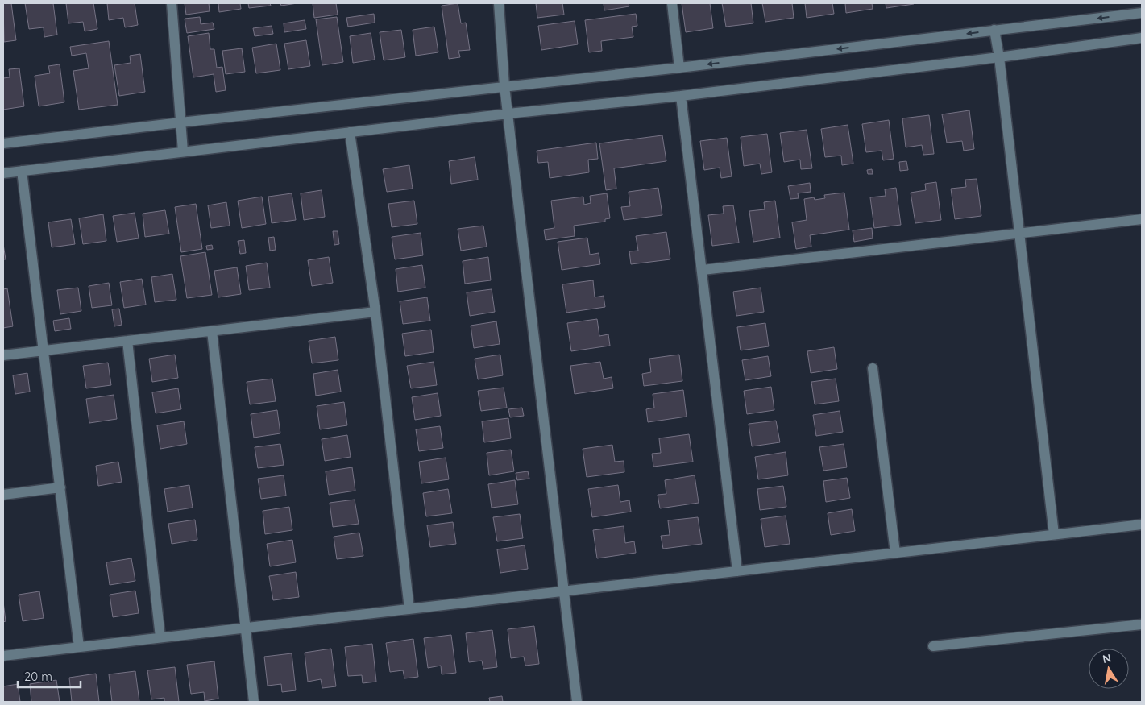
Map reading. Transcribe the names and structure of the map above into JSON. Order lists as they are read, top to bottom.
{
  "scale_bar": "20 m",
  "north": "top"
}
